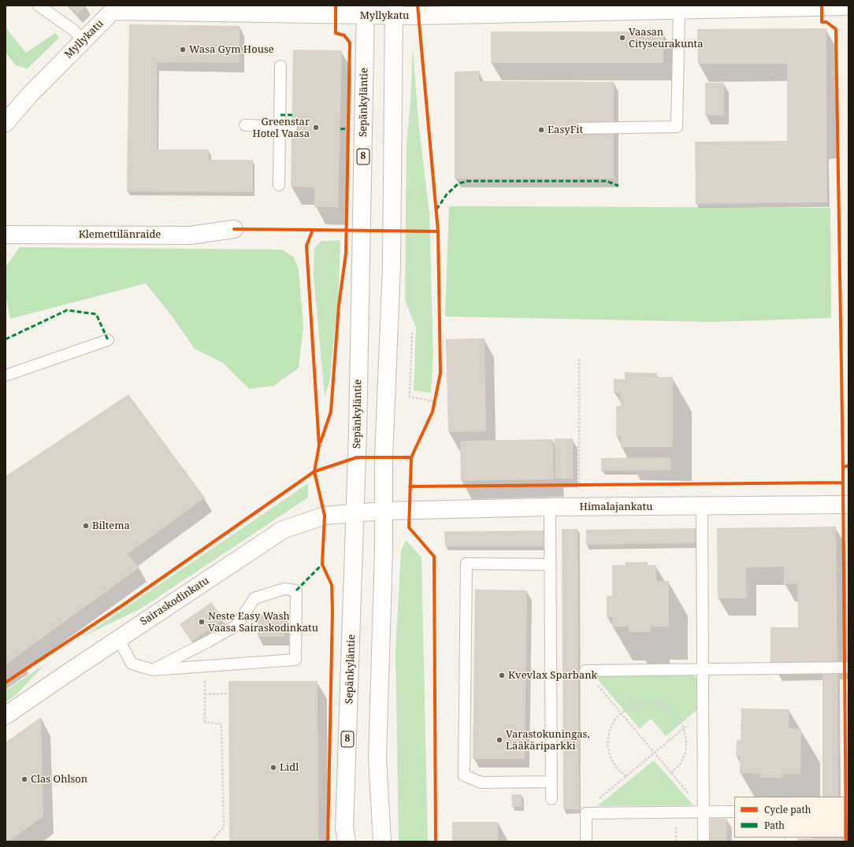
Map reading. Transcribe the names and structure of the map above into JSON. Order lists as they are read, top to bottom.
{
  "streets": {
    "main road": [
      "Myllykatu",
      "Sepänkyläntie",
      "8",
      "Klemettilänraide",
      "Himalajankatu",
      "Sairaskodinkatu"
    ]
  },
  "crossings": [
    ["Myllykatu", "Sepänkyläntie"],
    ["Sepänkyläntie", "Sairaskodinkatu"],
    ["Himalajankatu", "Sairaskodinkatu"]
  ],
  "places": [
    "Vaasan Cityseurakunta",
    "Wasa Gym House",
    "Greenstar Hotel Vaasa",
    "EasyFit",
    "Biltema",
    "Neste Easy Wash Vaasa Sairaskodinkatu",
    "Kvevlax Sparbank",
    "Varastokuningas, Lääkäriparkki",
    "Lidl",
    "Clas Ohlson"
  ],
  "legend": ["Cycle path", "Path"]
}
